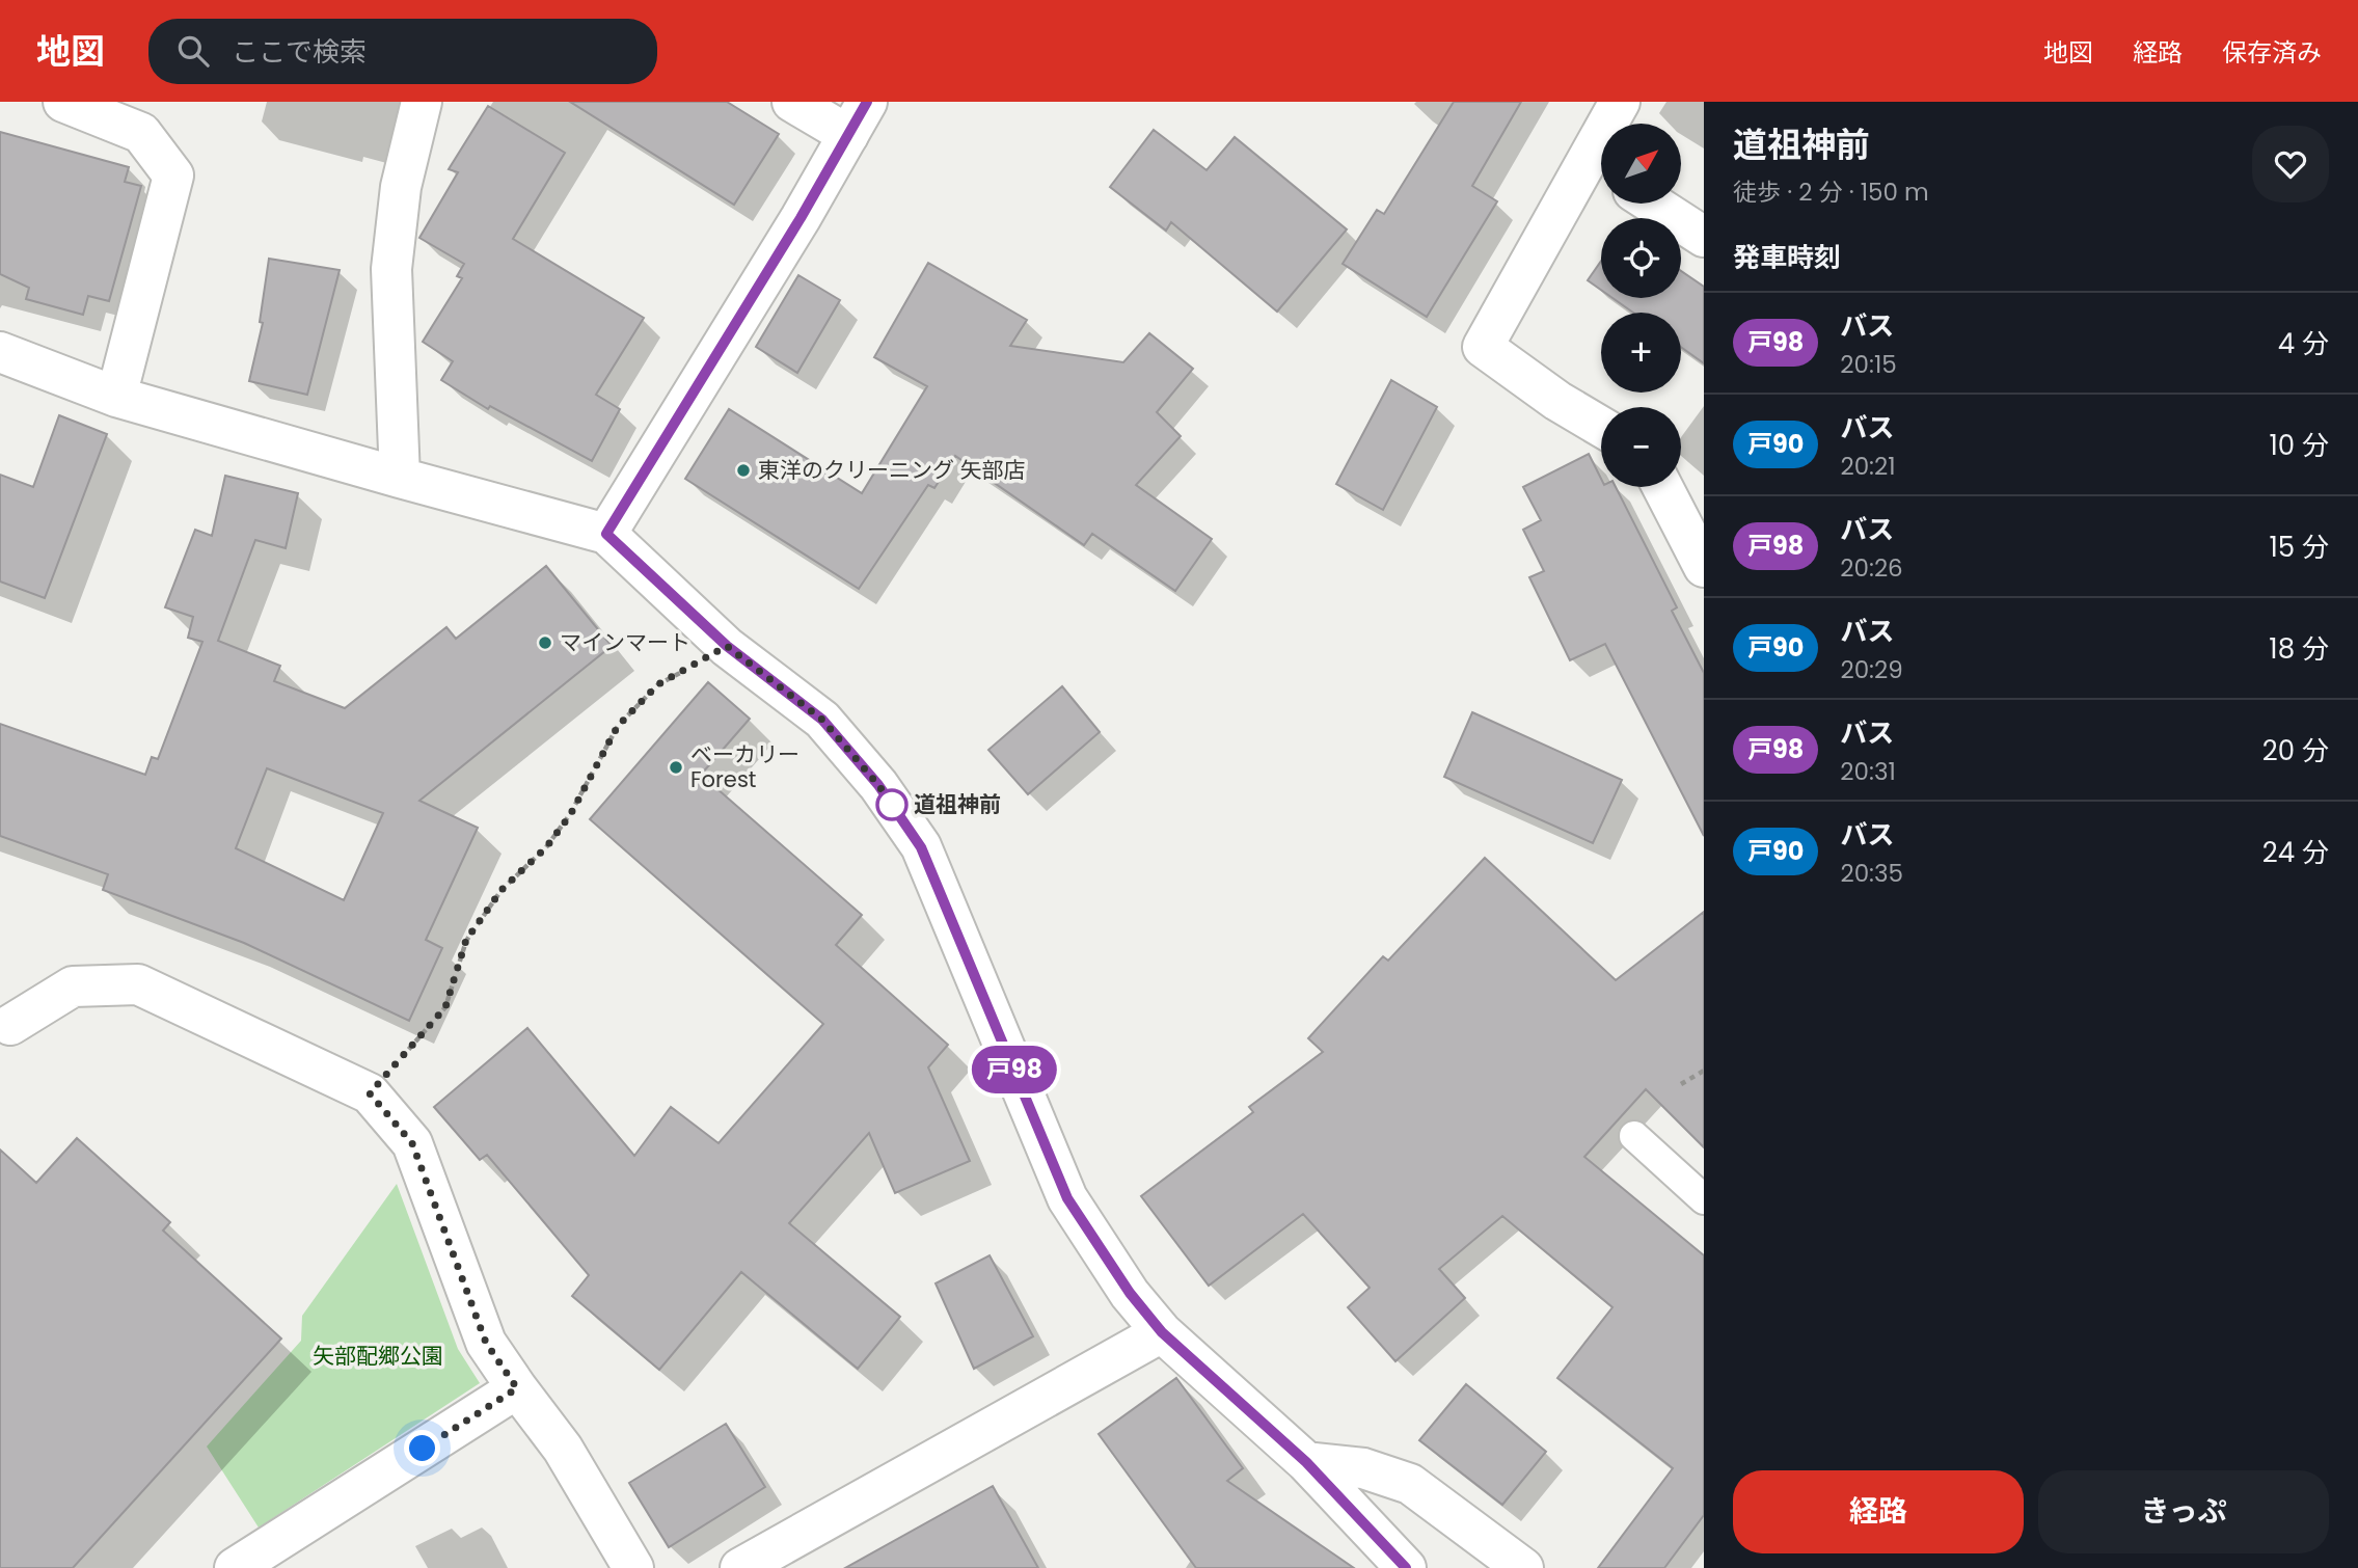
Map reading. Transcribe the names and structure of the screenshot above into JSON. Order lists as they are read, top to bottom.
{
  "parks": ["矢部配郷公園"],
  "places": [
    "東洋のクリーニング 矢部店",
    "マインマート",
    "ベーカリー Forest",
    "道祖神前"
  ],
  "lines": ["bus line 戸98"],
  "north": "top right",
  "page": {
    "header": "地図",
    "search": "ここで検索",
    "nav": ["地図", "経路", "保存済み"],
    "on_map": "戸98",
    "heading": [
      ["道祖神前", "徒歩 · 2 分 · 150 m"],
      "発車時刻"
    ],
    "map_buttons": ["+", "−"],
    "list": [
      {
        "mark": "戸98",
        "name": "バス",
        "note": "20:15",
        "value": "4 分"
      },
      {
        "mark": "戸90",
        "name": "バス",
        "note": "20:21",
        "value": "10 分"
      },
      {
        "mark": "戸98",
        "name": "バス",
        "note": "20:26",
        "value": "15 分"
      },
      {
        "mark": "戸90",
        "name": "バス",
        "note": "20:29",
        "value": "18 分"
      },
      {
        "mark": "戸98",
        "name": "バス",
        "note": "20:31",
        "value": "20 分"
      },
      {
        "mark": "戸90",
        "name": "バス",
        "note": "20:35",
        "value": "24 分"
      }
    ],
    "buttons": ["経路", "きっぷ"]
  }
}
